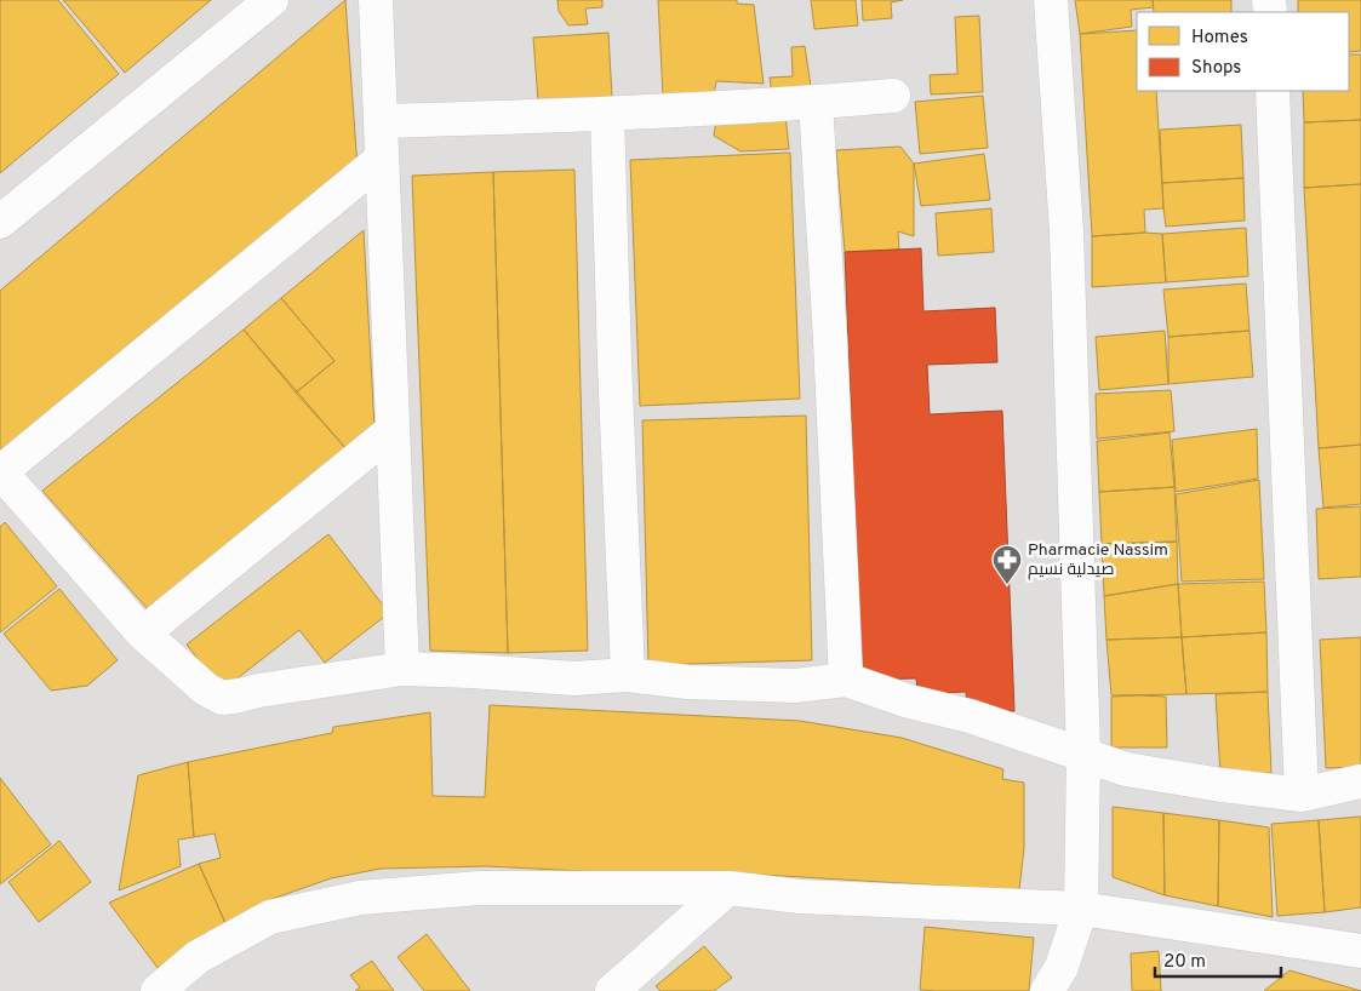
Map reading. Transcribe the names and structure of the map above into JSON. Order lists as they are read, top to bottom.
{
  "places": {
    "pharmacy": ["Pharmacie Nassim صيدلية نسيم"]
  },
  "legend": ["Homes", "Shops"],
  "scale_bar": "20 m"
}
